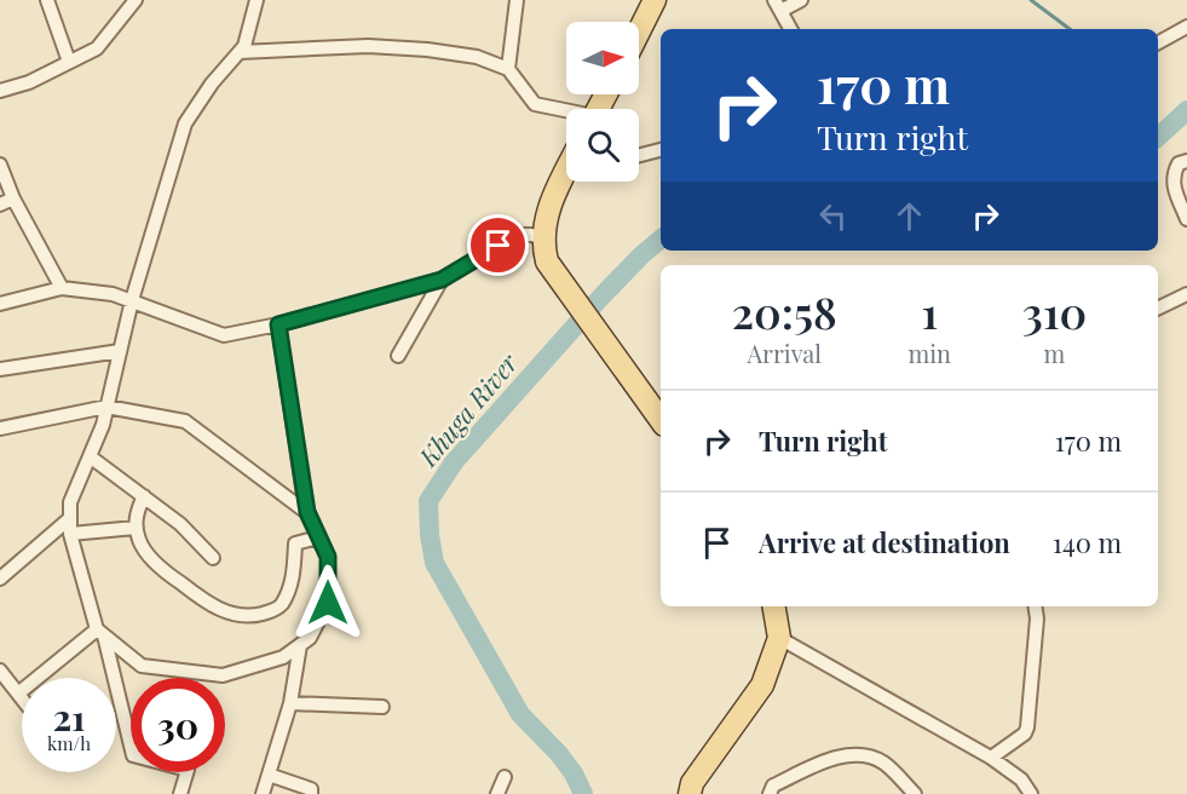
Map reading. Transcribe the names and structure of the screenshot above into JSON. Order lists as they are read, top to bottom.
{
  "water": ["Khuga River"],
  "north": "right",
  "page": {
    "turn": ["170 m", "Turn right"],
    "eta": [
      "20:58",
      "Arrival",
      "1",
      "min",
      "310",
      "m"
    ],
    "list": [
      {
        "name": "Turn right",
        "value": "170 m"
      },
      {
        "name": "Arrive at destination",
        "value": "140 m"
      }
    ],
    "speed": "21 km/h",
    "limit": "30"
  }
}
